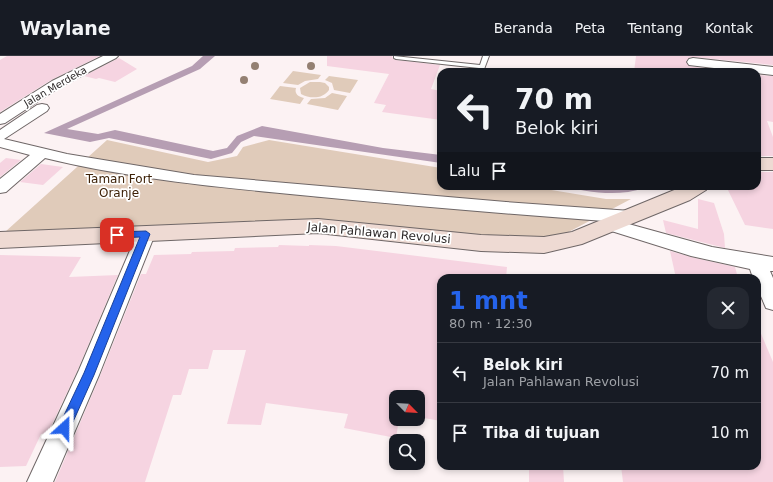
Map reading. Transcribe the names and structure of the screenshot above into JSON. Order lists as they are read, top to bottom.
{
  "streets": {
    "street": ["Jalan Merdeka", "Jalan Pahlawan Revolusi"]
  },
  "parks": ["Taman Fort Oranje"],
  "north": "bottom right",
  "page": {
    "header": "Waylane",
    "nav": [
      "Beranda",
      "Peta",
      "Tentang",
      "Kontak"
    ],
    "turn": ["70 m", "Belok kiri"],
    "then": "Lalu",
    "heading": ["1 mnt", "80 m · 12:30"],
    "list": [
      {
        "name": "Belok kiri",
        "note": "Jalan Pahlawan Revolusi",
        "value": "70 m"
      },
      {
        "name": "Tiba di tujuan",
        "value": "10 m"
      }
    ]
  }
}
